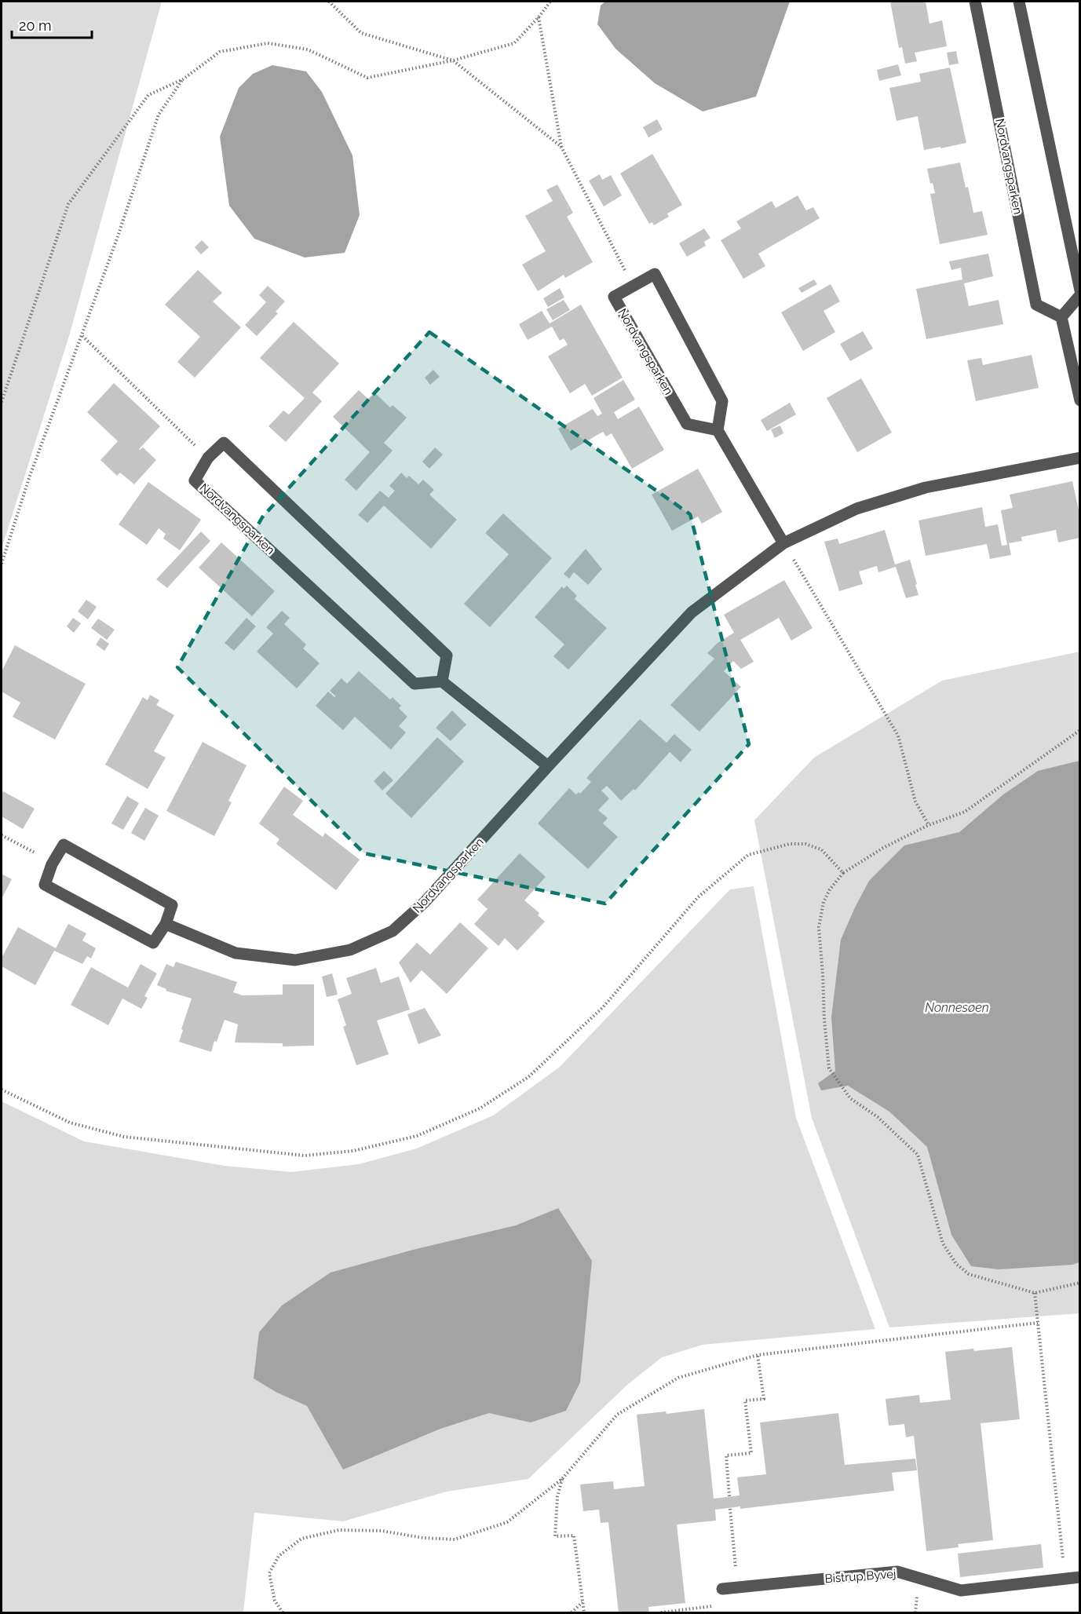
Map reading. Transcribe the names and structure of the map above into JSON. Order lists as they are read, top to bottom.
{
  "streets": {
    "street": ["Nordvangsparken", "Bistrup Byvej"]
  },
  "water": ["Nonnesøen"],
  "scale_bar": "20 m"
}
